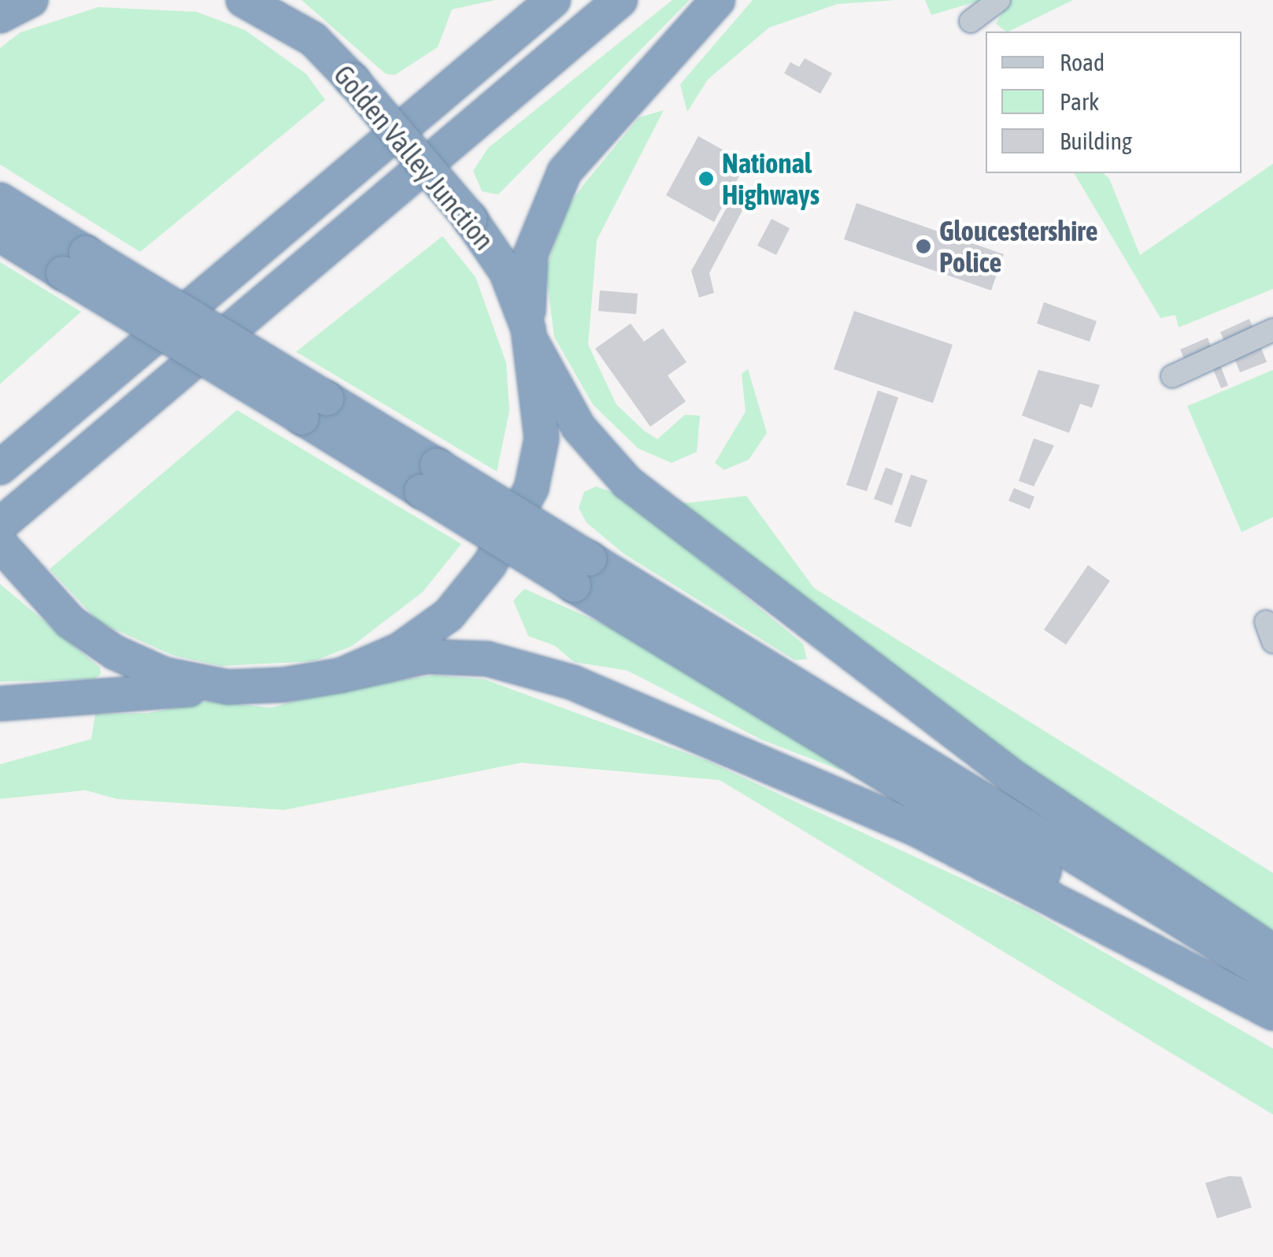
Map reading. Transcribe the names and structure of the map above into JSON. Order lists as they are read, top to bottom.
{
  "streets": {
    "highway": ["Golden Valley Junction"]
  },
  "places": ["National Highways", "Gloucestershire Police"],
  "legend": ["Road", "Park", "Building"]
}
